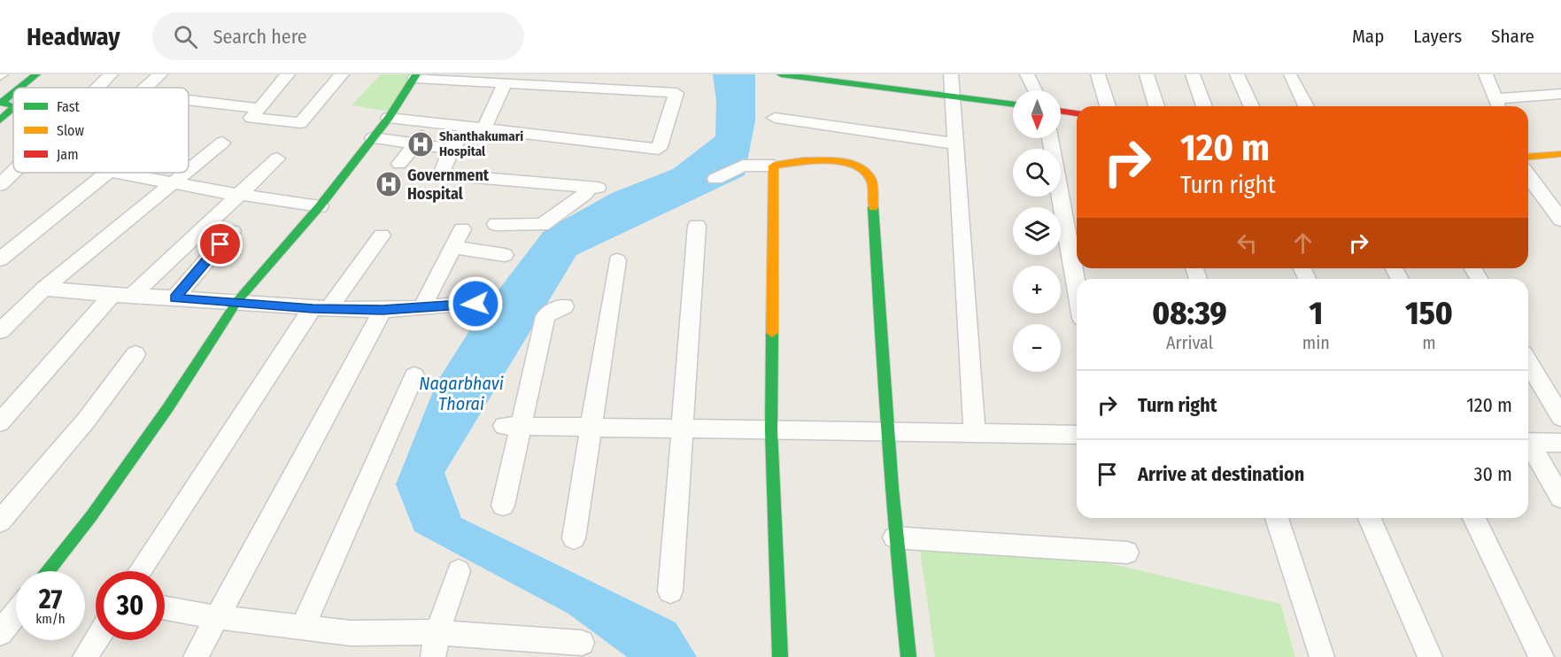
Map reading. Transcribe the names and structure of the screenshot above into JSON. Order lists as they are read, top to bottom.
{
  "water": ["Nagarbhavi Thorai"],
  "places": {
    "hospital": ["Shanthakumari Hospital", "Government Hospital"]
  },
  "legend": ["Fast", "Slow", "Jam"],
  "north": "bottom",
  "page": {
    "header": "Headway",
    "search": "Search here",
    "nav": ["Map", "Layers", "Share"],
    "map_buttons": ["+", "−"],
    "turn": ["120 m", "Turn right"],
    "eta": [
      "08:39",
      "Arrival",
      "1",
      "min",
      "150",
      "m"
    ],
    "list": [
      {
        "name": "Turn right",
        "value": "120 m"
      },
      {
        "name": "Arrive at destination",
        "value": "30 m"
      }
    ],
    "speed": "27 km/h",
    "limit": "30"
  }
}
